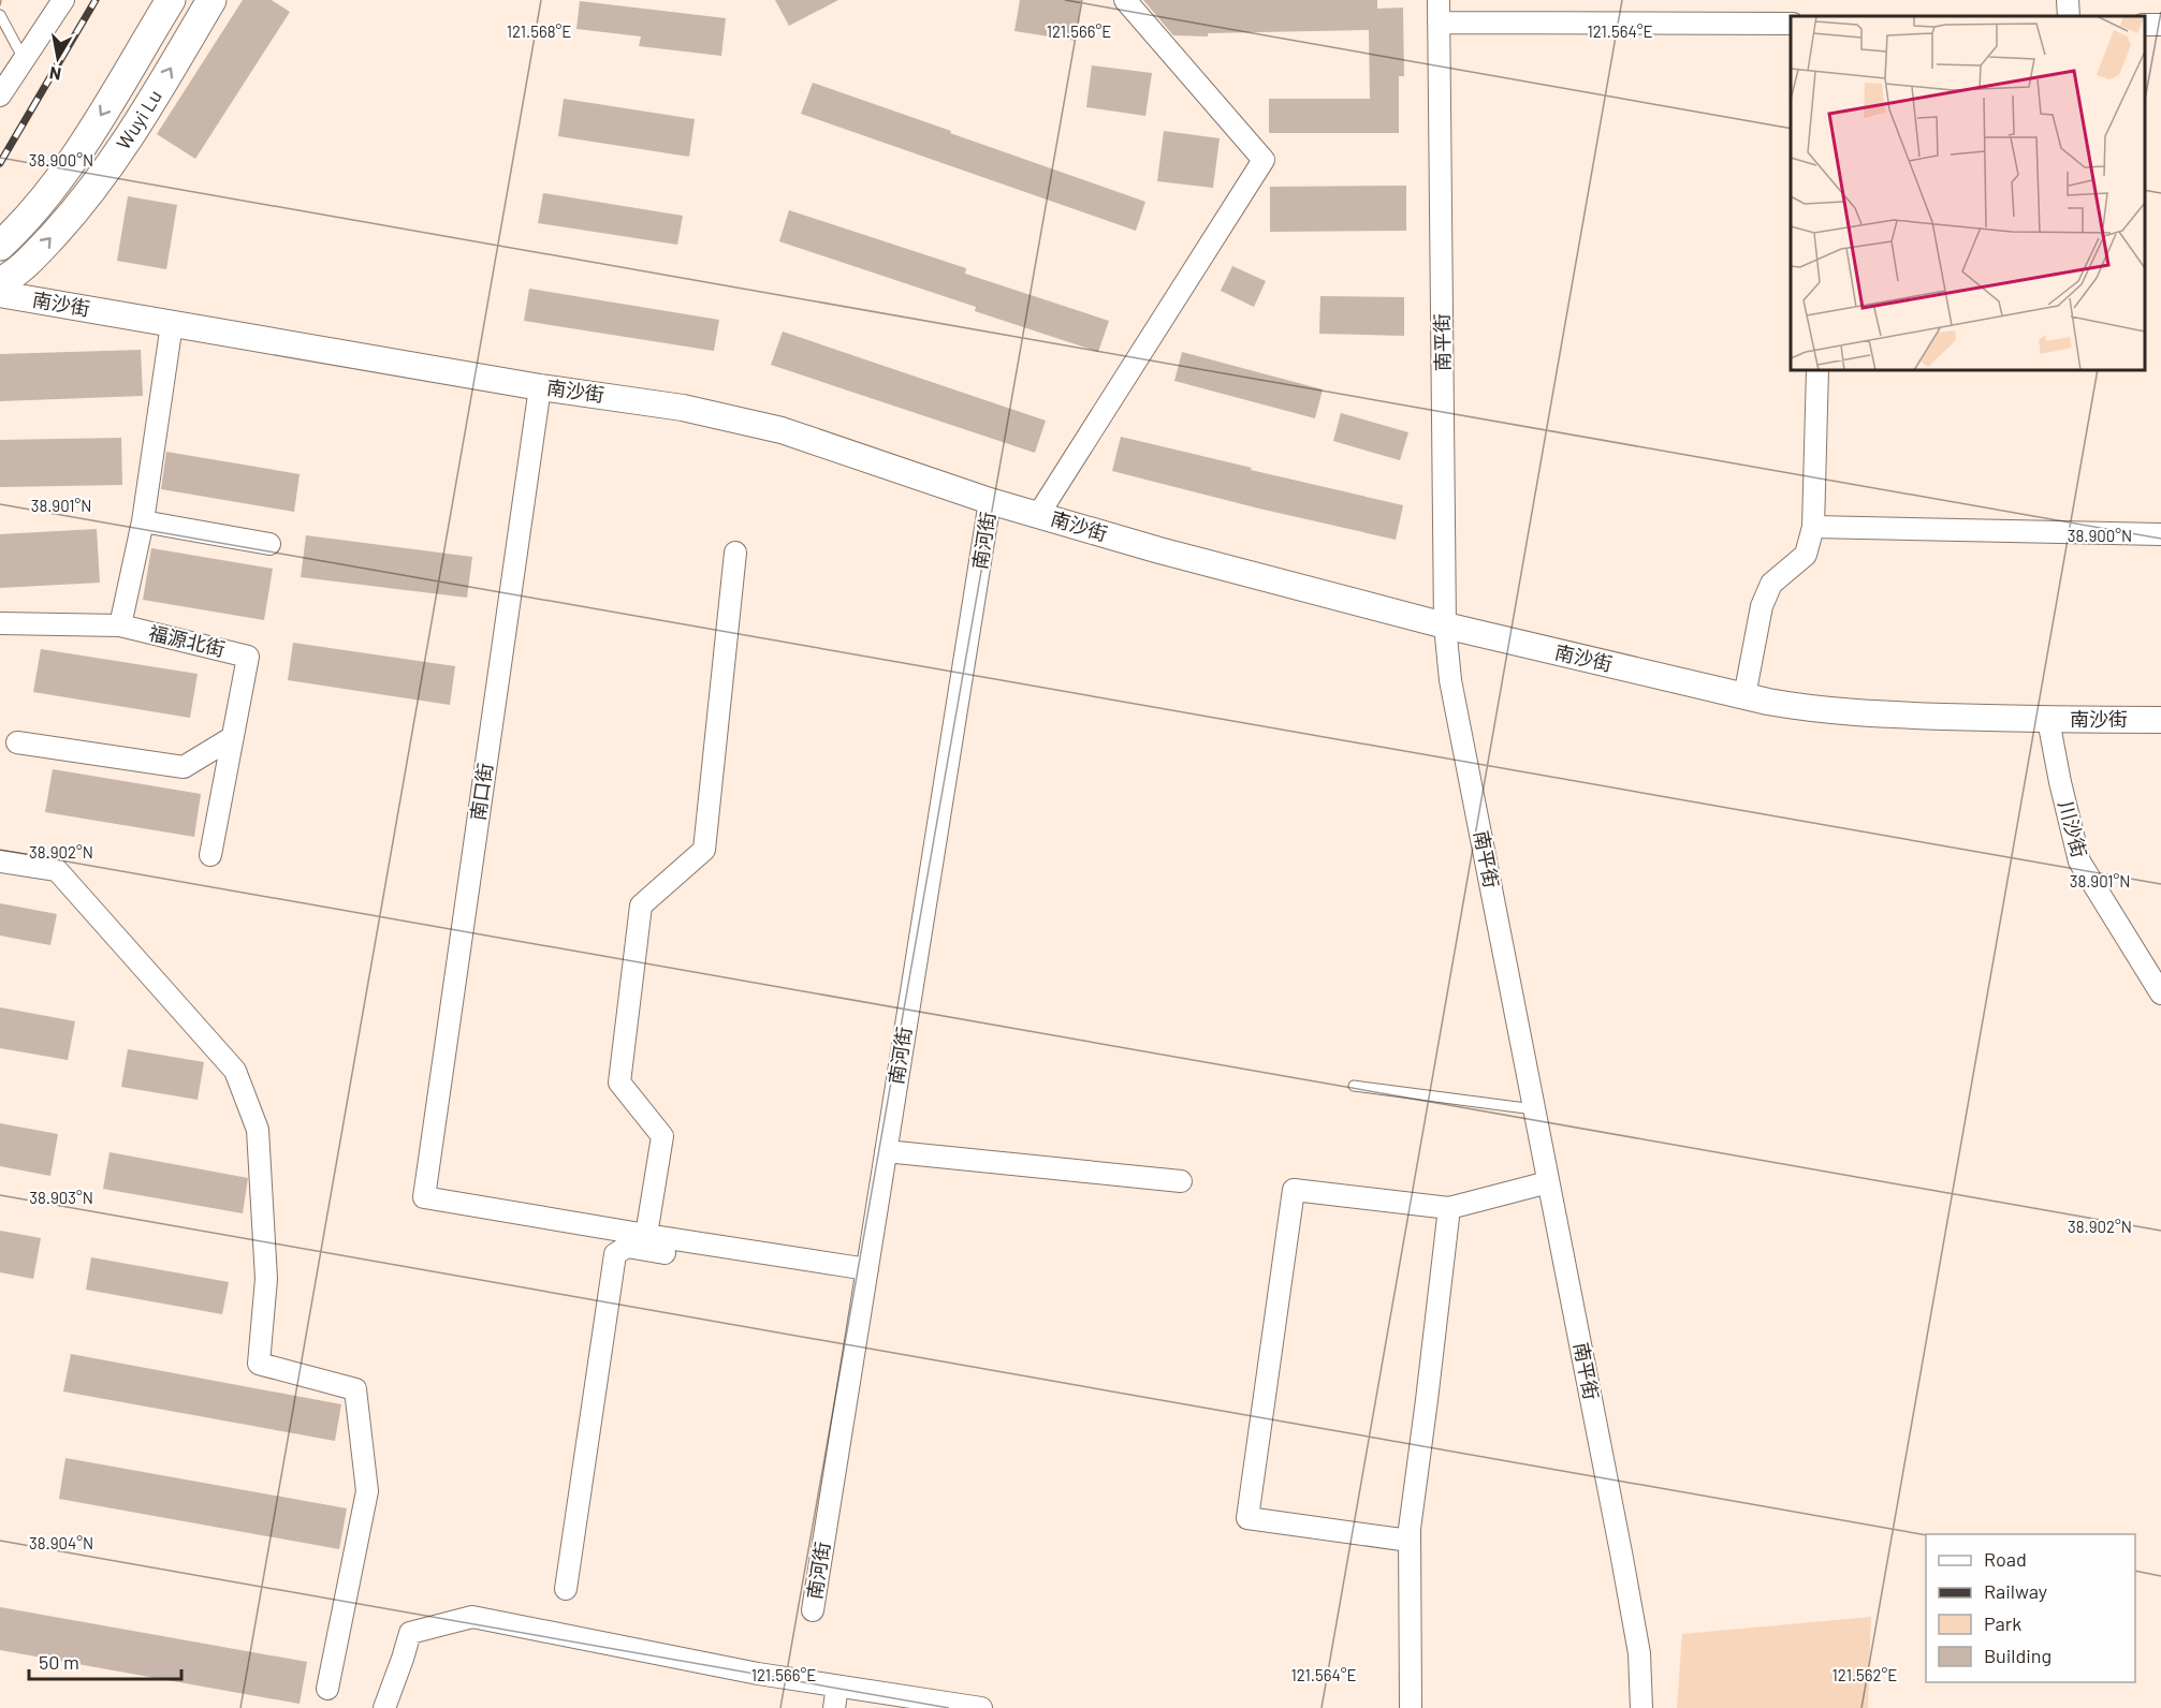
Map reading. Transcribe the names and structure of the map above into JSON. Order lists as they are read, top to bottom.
{
  "streets": {
    "main road": ["Wuyi Lu"],
    "street": [
      "南沙街",
      "南平街",
      "南河街",
      "福源北街",
      "南口街",
      "川沙街"
    ]
  },
  "crossings": [
    ["南沙街", "南平街"],
    ["南沙街", "南河街"],
    ["南沙街", "南口街"],
    ["南沙街", "川沙街"]
  ],
  "legend": [
    "Road",
    "Railway",
    "Park",
    "Building"
  ],
  "scale_bar": "50 m",
  "north": "bottom",
  "coordinates": [
    "121.568°E",
    "121.566°E",
    "121.564°E",
    "38.900°N",
    "38.901°N",
    "38.902°N",
    "38.903°N",
    "38.904°N",
    "121.562°E"
  ]
}
